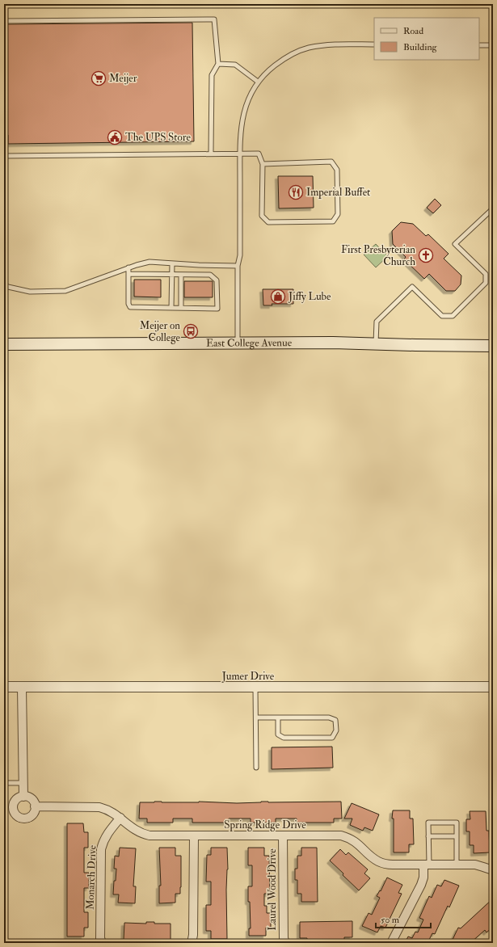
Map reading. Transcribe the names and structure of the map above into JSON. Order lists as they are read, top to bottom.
{
  "streets": {
    "main road": ["East College Avenue"],
    "street": [
      "Jumer Drive",
      "Spring Ridge Drive",
      "Monarch Drive",
      "Laurel Wood Drive"
    ]
  },
  "crossings": [
    ["Spring Ridge Drive", "Monarch Drive"],
    ["Spring Ridge Drive", "Laurel Wood Drive"]
  ],
  "places": {
    "supermarket": ["Meijer"],
    "public building": ["The UPS Store"],
    "restaurant": ["Imperial Buffet"],
    "church": ["First Presbyterian Church"],
    "shop": ["Jiffy Lube"],
    "bus stop": ["Meijer on College"]
  },
  "legend": ["Road", "Building"],
  "scale_bar": "50 m"
}
